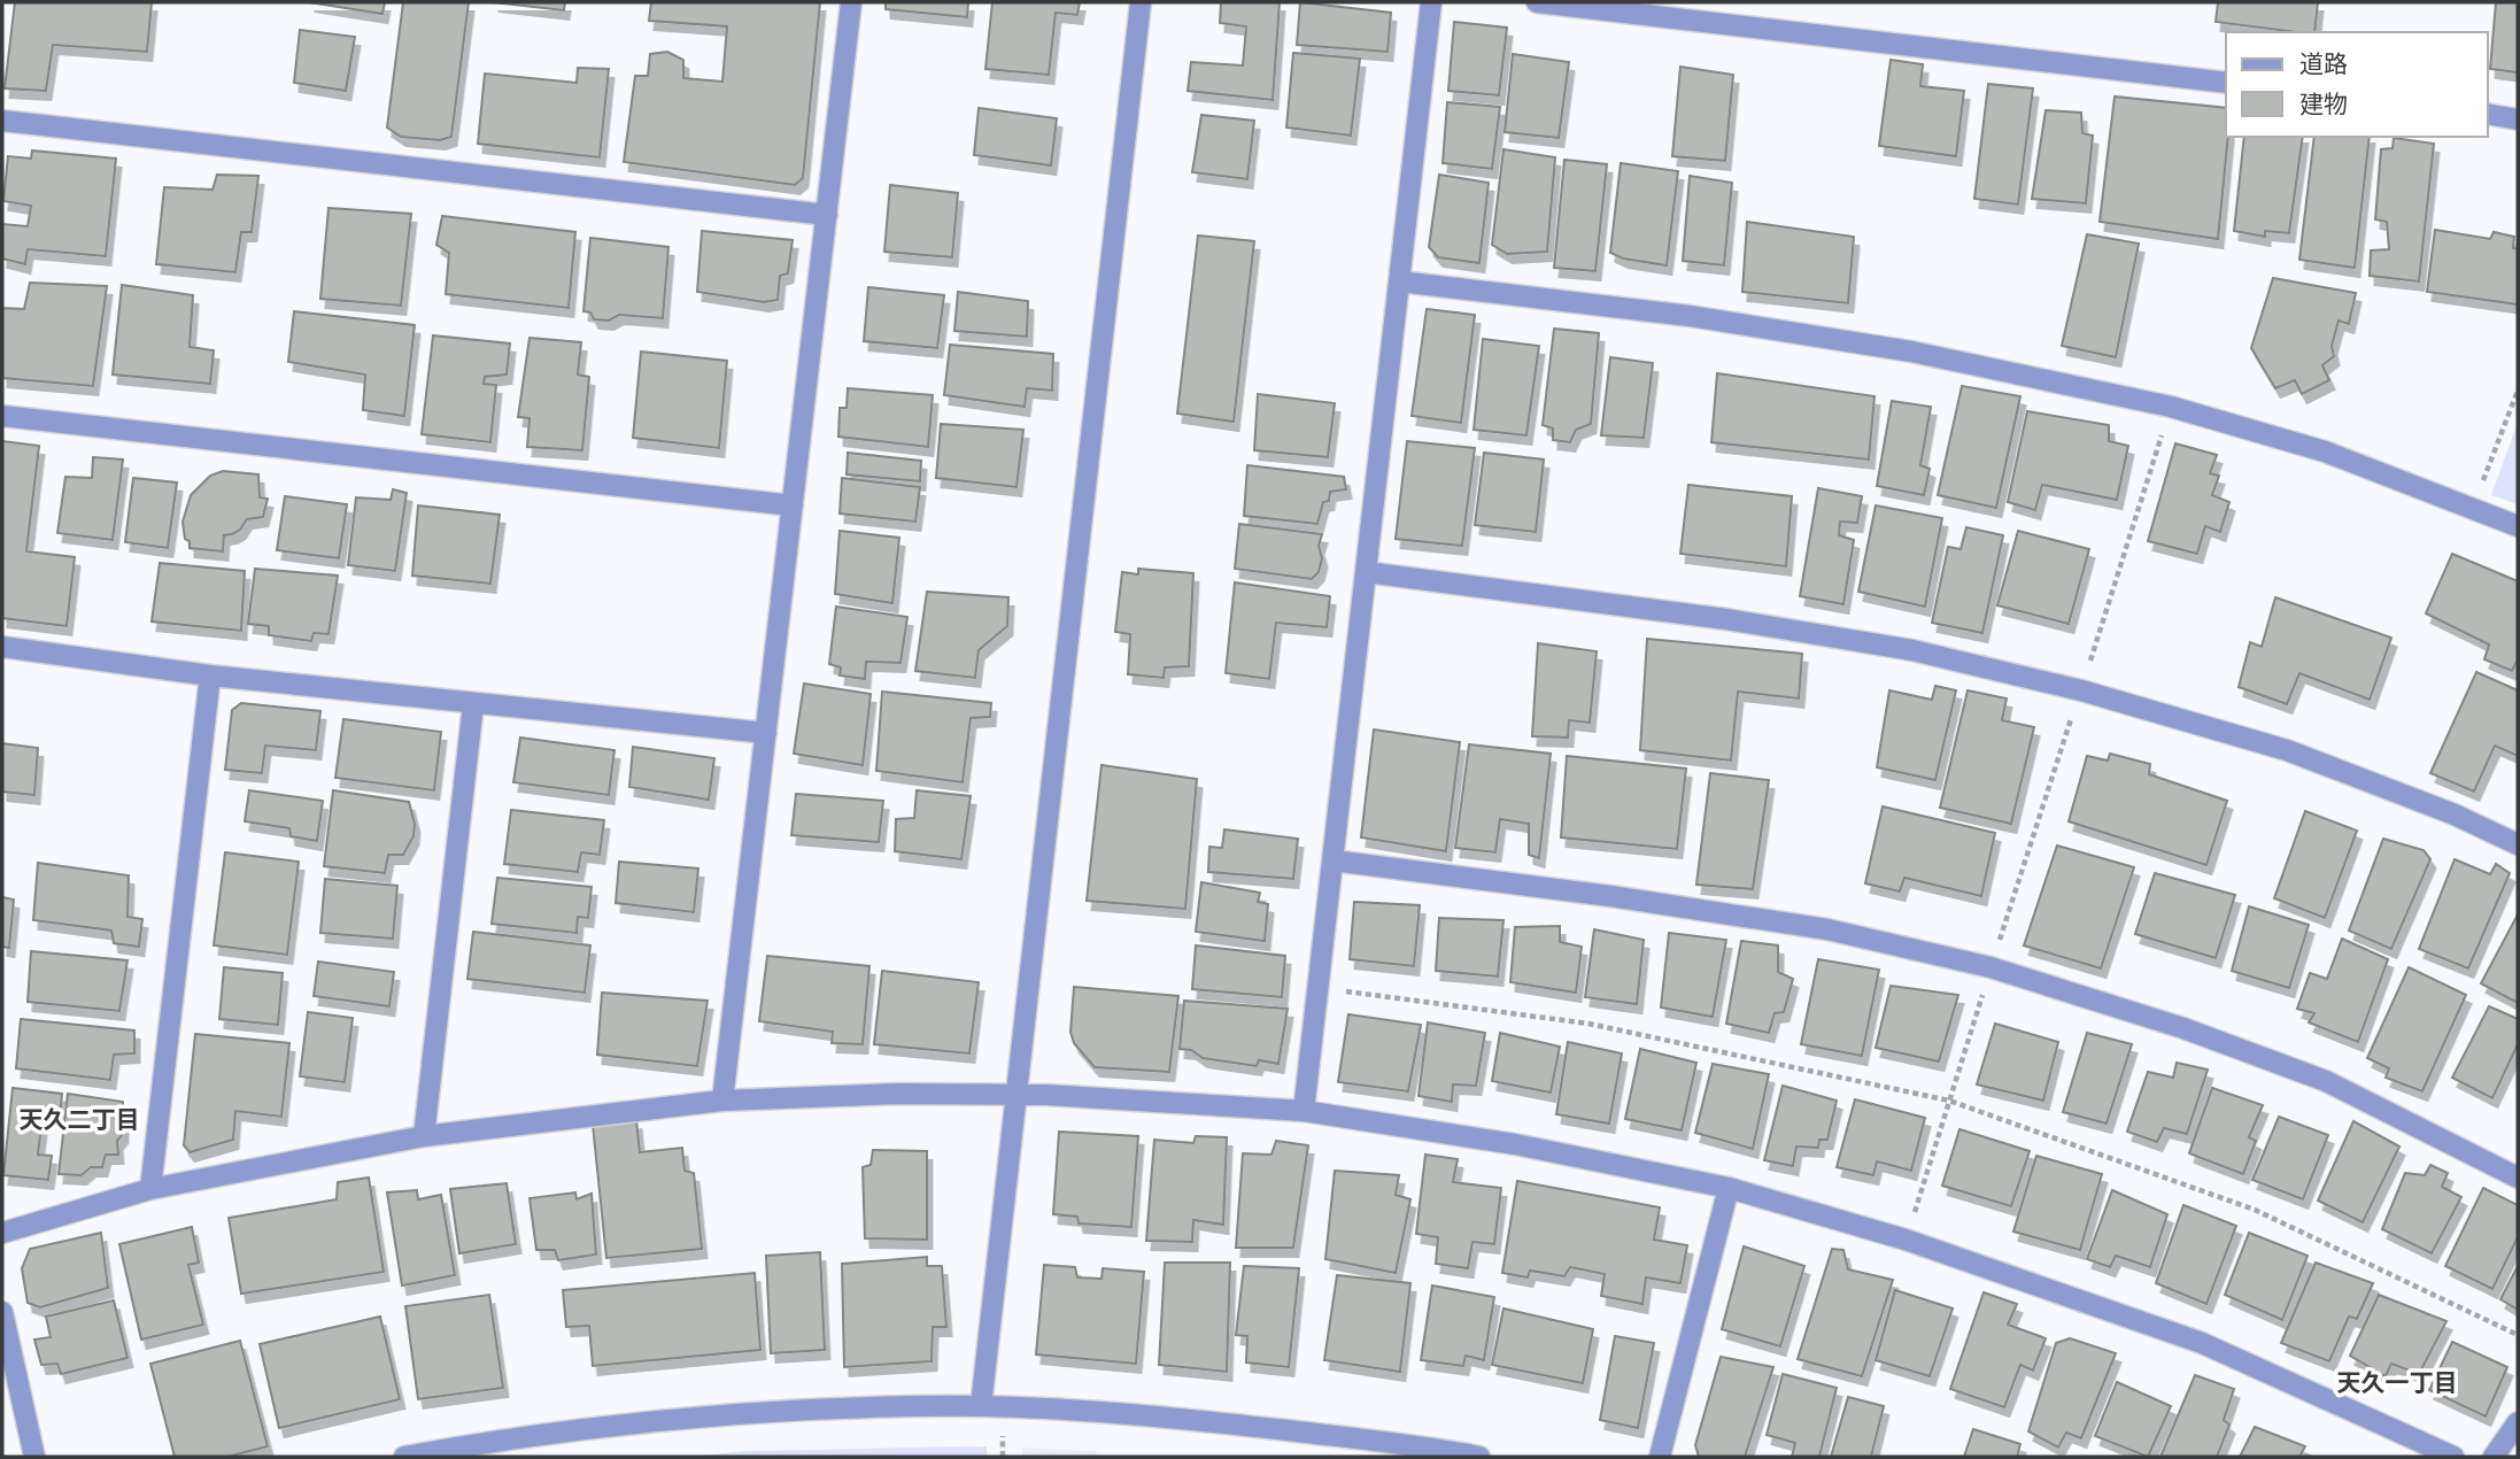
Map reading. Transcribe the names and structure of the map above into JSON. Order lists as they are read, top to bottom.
{
  "districts": ["天久二丁目", "天久一丁目"],
  "legend": ["道路", "建物"]
}
